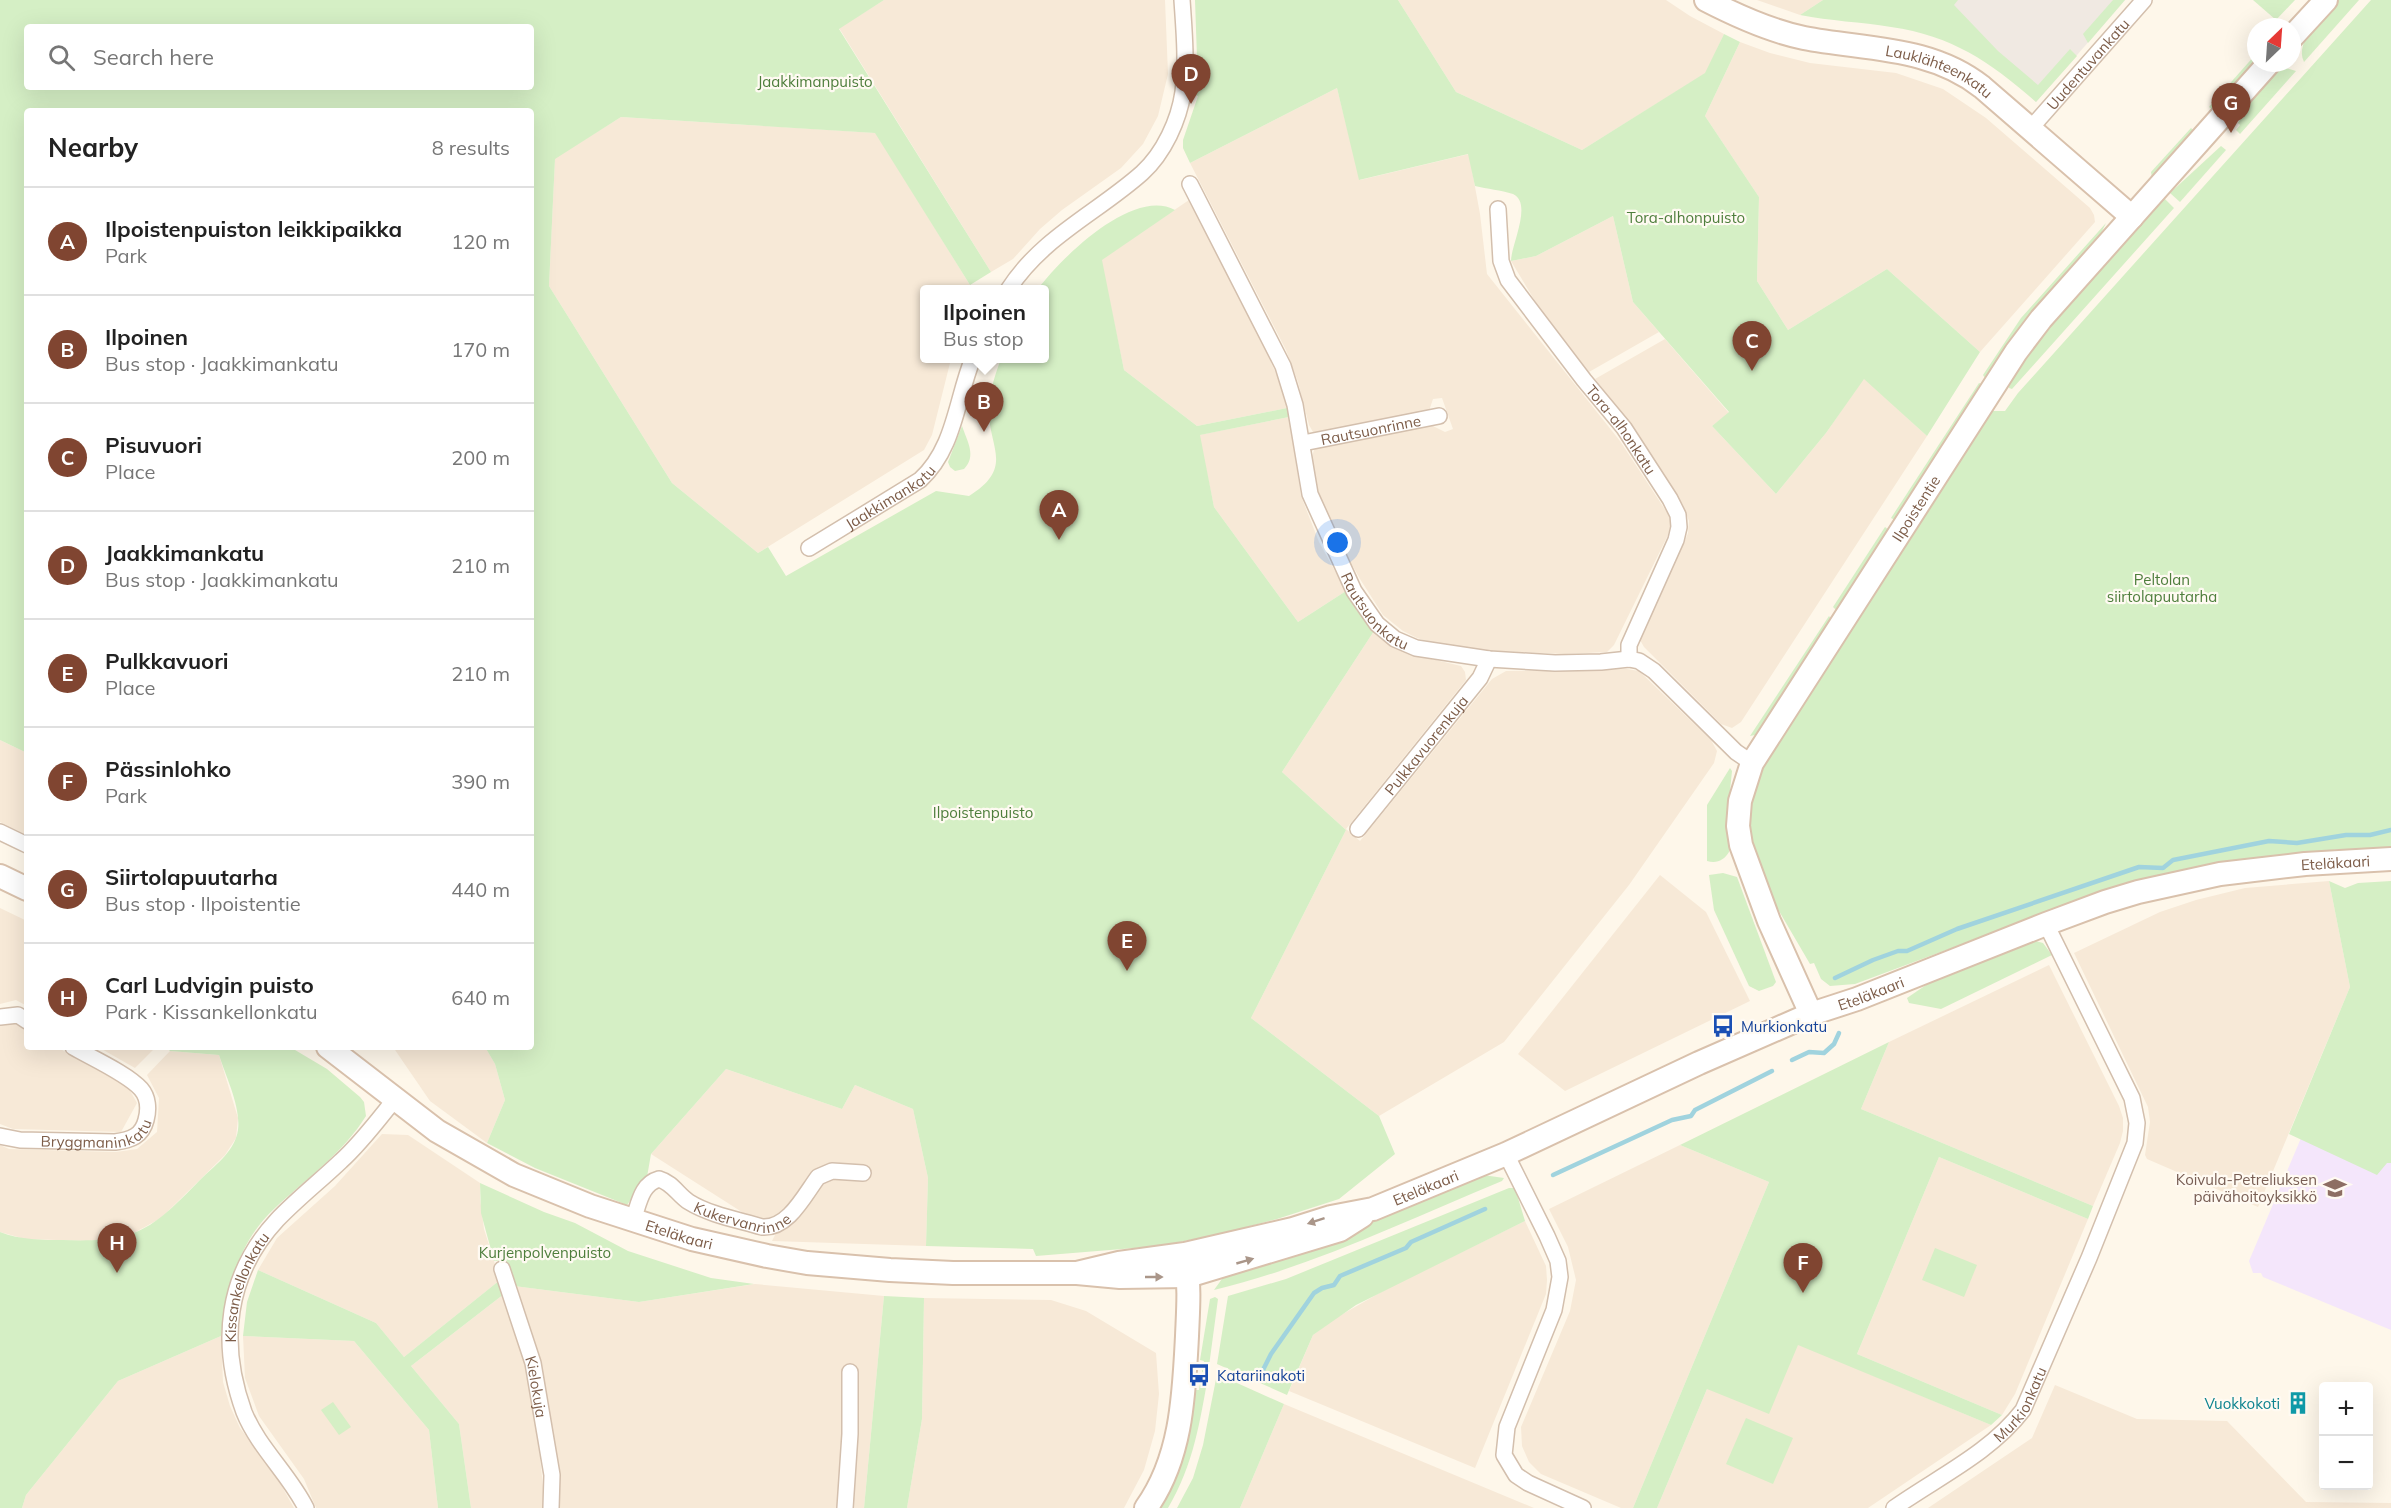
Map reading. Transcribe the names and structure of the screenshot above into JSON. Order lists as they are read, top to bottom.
{
  "streets": {
    "main road": ["Lauklähteenkatu", "Ilpoistentie", "Eteläkaari"],
    "street": [
      "Uudentuvankatu",
      "Tora-alhonkatu",
      "Rautsuonrinne",
      "Jaakkimankatu",
      "Rautsuonkatu",
      "Pulkkavuorenkuja",
      "Bryggmaninkatu",
      "Kukervanrinne",
      "Kissankellonkatu",
      "Kielokuja",
      "Murkionkatu"
    ]
  },
  "crossings": [
    ["Uudentuvankatu", "Lauklähteenkatu"],
    ["Lauklähteenkatu", "Ilpoistentie"],
    ["Tora-alhonkatu", "Rautsuonkatu"],
    ["Rautsuonrinne", "Rautsuonkatu"],
    ["Ilpoistentie", "Eteläkaari"],
    ["Rautsuonkatu", "Pulkkavuorenkuja"],
    ["Eteläkaari", "Kukervanrinne"],
    ["Eteläkaari", "Kissankellonkatu"],
    ["Eteläkaari", "Murkionkatu"]
  ],
  "parks": [
    "Jaakkimanpuisto",
    "Tora-alhonpuisto",
    "Peltolan siirtolapuutarha",
    "Ilpoistenpuisto",
    "Kurjenpolvenpuisto"
  ],
  "places": {
    "bus stop": ["Murkionkatu", "Katariinakoti"],
    "school or university": ["Koivula-Petreliuksen päivähoitoyksikkö"],
    "building": ["Vuokkokoti"]
  },
  "north": "top right",
  "page": {
    "search": "Search here",
    "pins": [
      "D",
      "G",
      "C",
      "B",
      "A",
      "E",
      "H",
      "F"
    ],
    "heading": ["Nearby", "8 results"],
    "list": [
      {
        "mark": "A",
        "name": "Ilpoistenpuiston leikkipaikka",
        "note": "Park",
        "value": "120 m"
      },
      {
        "mark": "B",
        "name": "Ilpoinen",
        "note": "Bus stop · Jaakkimankatu",
        "value": "170 m"
      },
      {
        "mark": "C",
        "name": "Pisuvuori",
        "note": "Place",
        "value": "200 m"
      },
      {
        "mark": "D",
        "name": "Jaakkimankatu",
        "note": "Bus stop · Jaakkimankatu",
        "value": "210 m"
      },
      {
        "mark": "E",
        "name": "Pulkkavuori",
        "note": "Place",
        "value": "210 m"
      },
      {
        "mark": "F",
        "name": "Pässinlohko",
        "note": "Park",
        "value": "390 m"
      },
      {
        "mark": "G",
        "name": "Siirtolapuutarha",
        "note": "Bus stop · Ilpoistentie",
        "value": "440 m"
      },
      {
        "mark": "H",
        "name": "Carl Ludvigin puisto",
        "note": "Park · Kissankellonkatu",
        "value": "640 m"
      }
    ],
    "popup": ["Ilpoinen", "Bus stop"],
    "map_buttons": ["+", "−"]
  }
}
